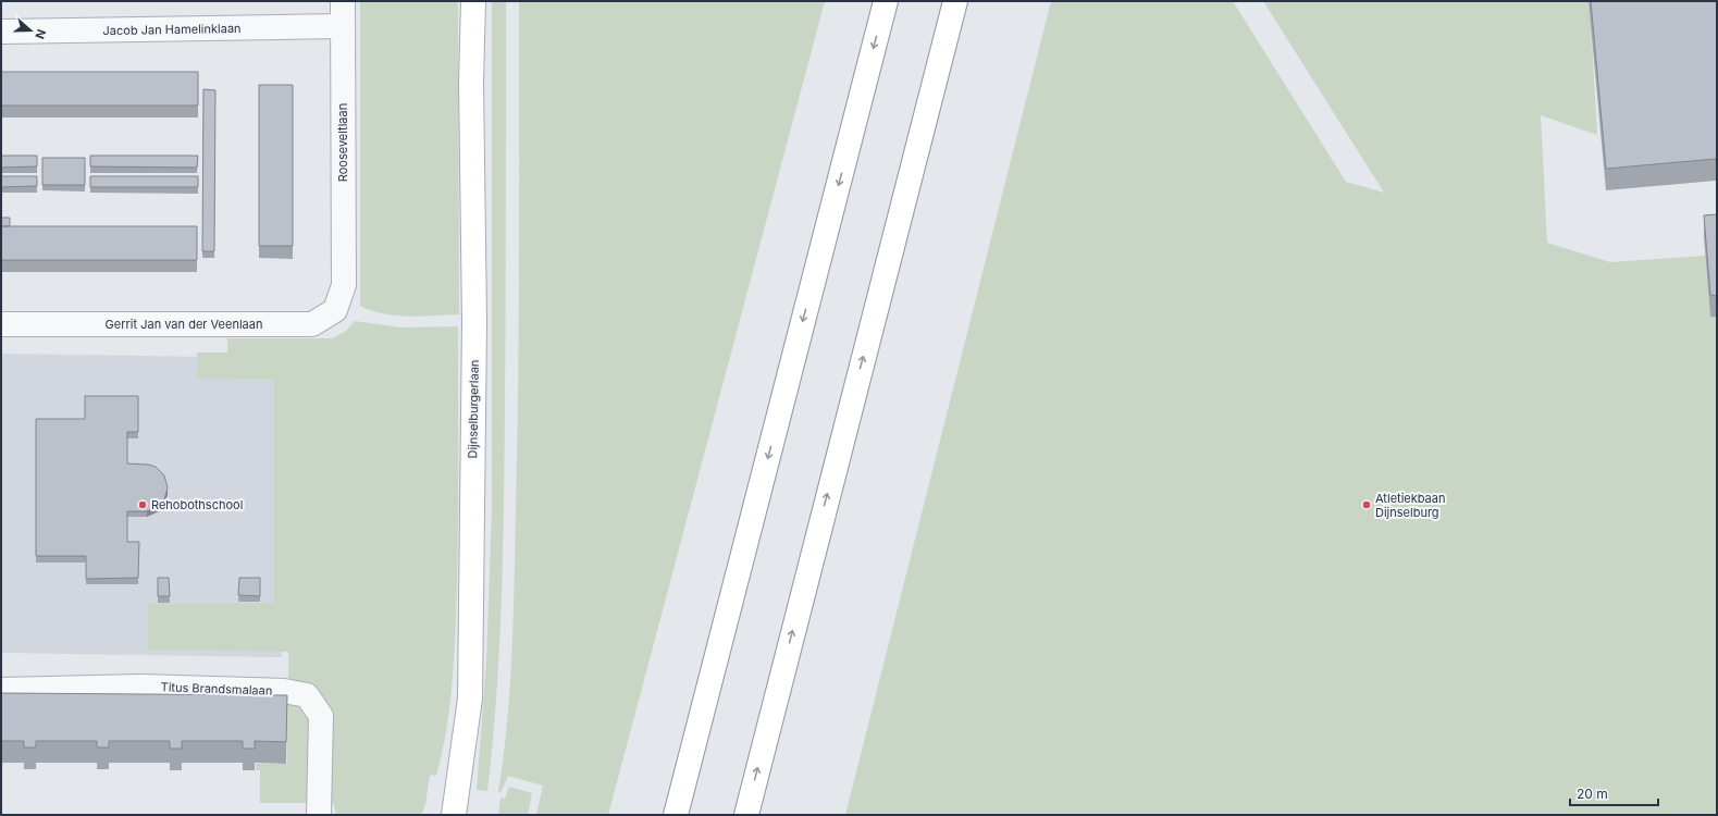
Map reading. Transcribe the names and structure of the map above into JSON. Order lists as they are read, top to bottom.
{
  "streets": {
    "main road": ["Dijnselburgerlaan"],
    "street": [
      "Jacob Jan Hamelinklaan",
      "Rooseveltlaan",
      "Gerrit Jan van der Veenlaan",
      "Titus Brandsmalaan"
    ]
  },
  "crossings": [
    ["Jacob Jan Hamelinklaan", "Rooseveltlaan"],
    ["Rooseveltlaan", "Gerrit Jan van der Veenlaan"]
  ],
  "places": ["Rehobothschool", "Atletiekbaan Dijnselburg"],
  "scale_bar": "20 m",
  "north": "right"
}
